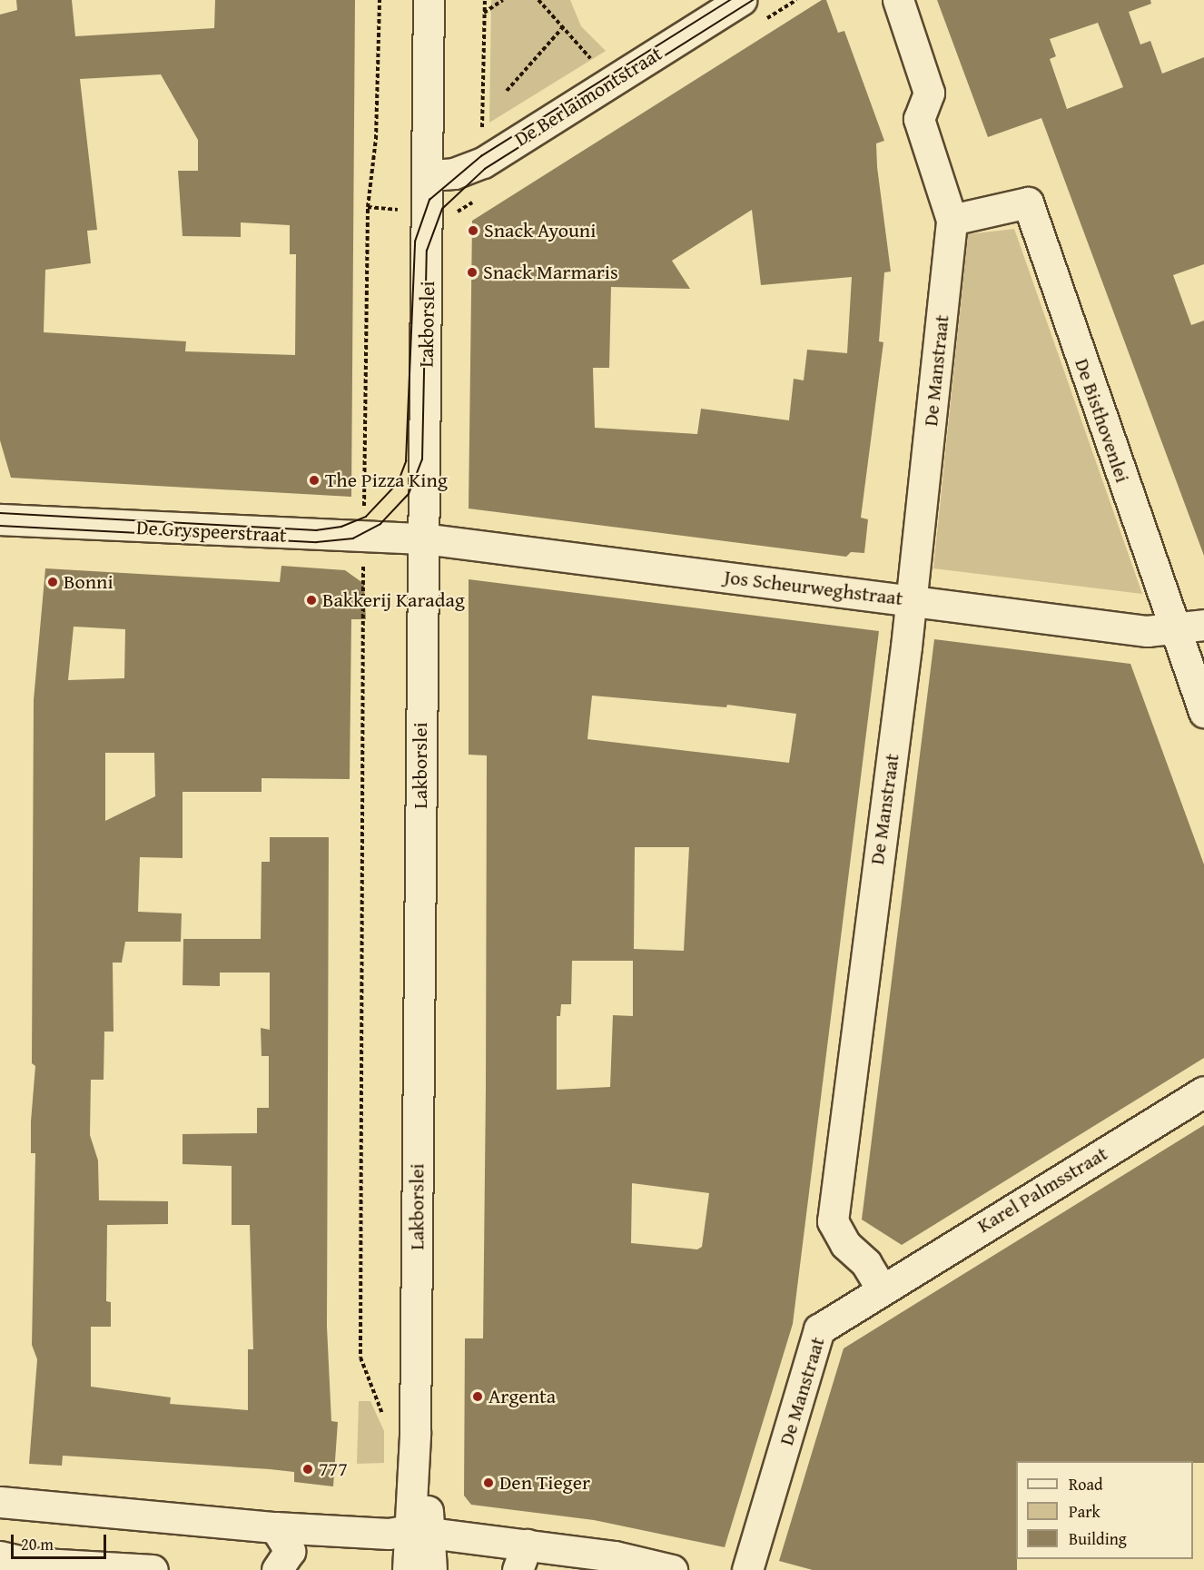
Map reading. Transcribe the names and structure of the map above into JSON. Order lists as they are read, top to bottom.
{
  "streets": {
    "street": [
      "De Berlaimontstraat",
      "Lakborslei",
      "De Manstraat",
      "De Bisthovenlei",
      "De Gryspeerstraat",
      "Jos Scheurweghstraat",
      "Karel Palmsstraat"
    ]
  },
  "crossings": [
    ["De Berlaimontstraat", "Lakborslei"],
    ["Lakborslei", "De Gryspeerstraat"],
    ["Lakborslei", "Jos Scheurweghstraat"],
    ["De Manstraat", "De Bisthovenlei"],
    ["De Manstraat", "Jos Scheurweghstraat"],
    ["De Manstraat", "Karel Palmsstraat"],
    ["De Bisthovenlei", "Jos Scheurweghstraat"],
    ["De Gryspeerstraat", "Jos Scheurweghstraat"]
  ],
  "places": [
    "Snack Ayouni",
    "Snack Marmaris",
    "The Pizza King",
    "Bonni",
    "Bakkerij Karadag",
    "Argenta",
    "777",
    "Den Tieger"
  ],
  "legend": ["Road", "Park", "Building"],
  "scale_bar": "20 m"
}
